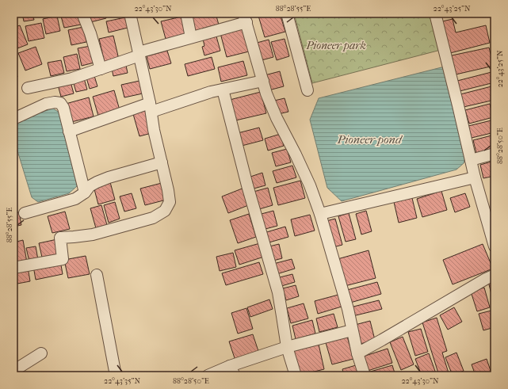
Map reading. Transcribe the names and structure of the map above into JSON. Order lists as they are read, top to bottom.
{
  "water": ["Pioneer pond"],
  "parks": ["Pioneer park"],
  "coordinates": [
    "22°43'30\"N",
    "88°28'55\"E",
    "22°43'25\"N",
    "88°28'50\"E",
    "22°43'35\"N"
  ]
}
